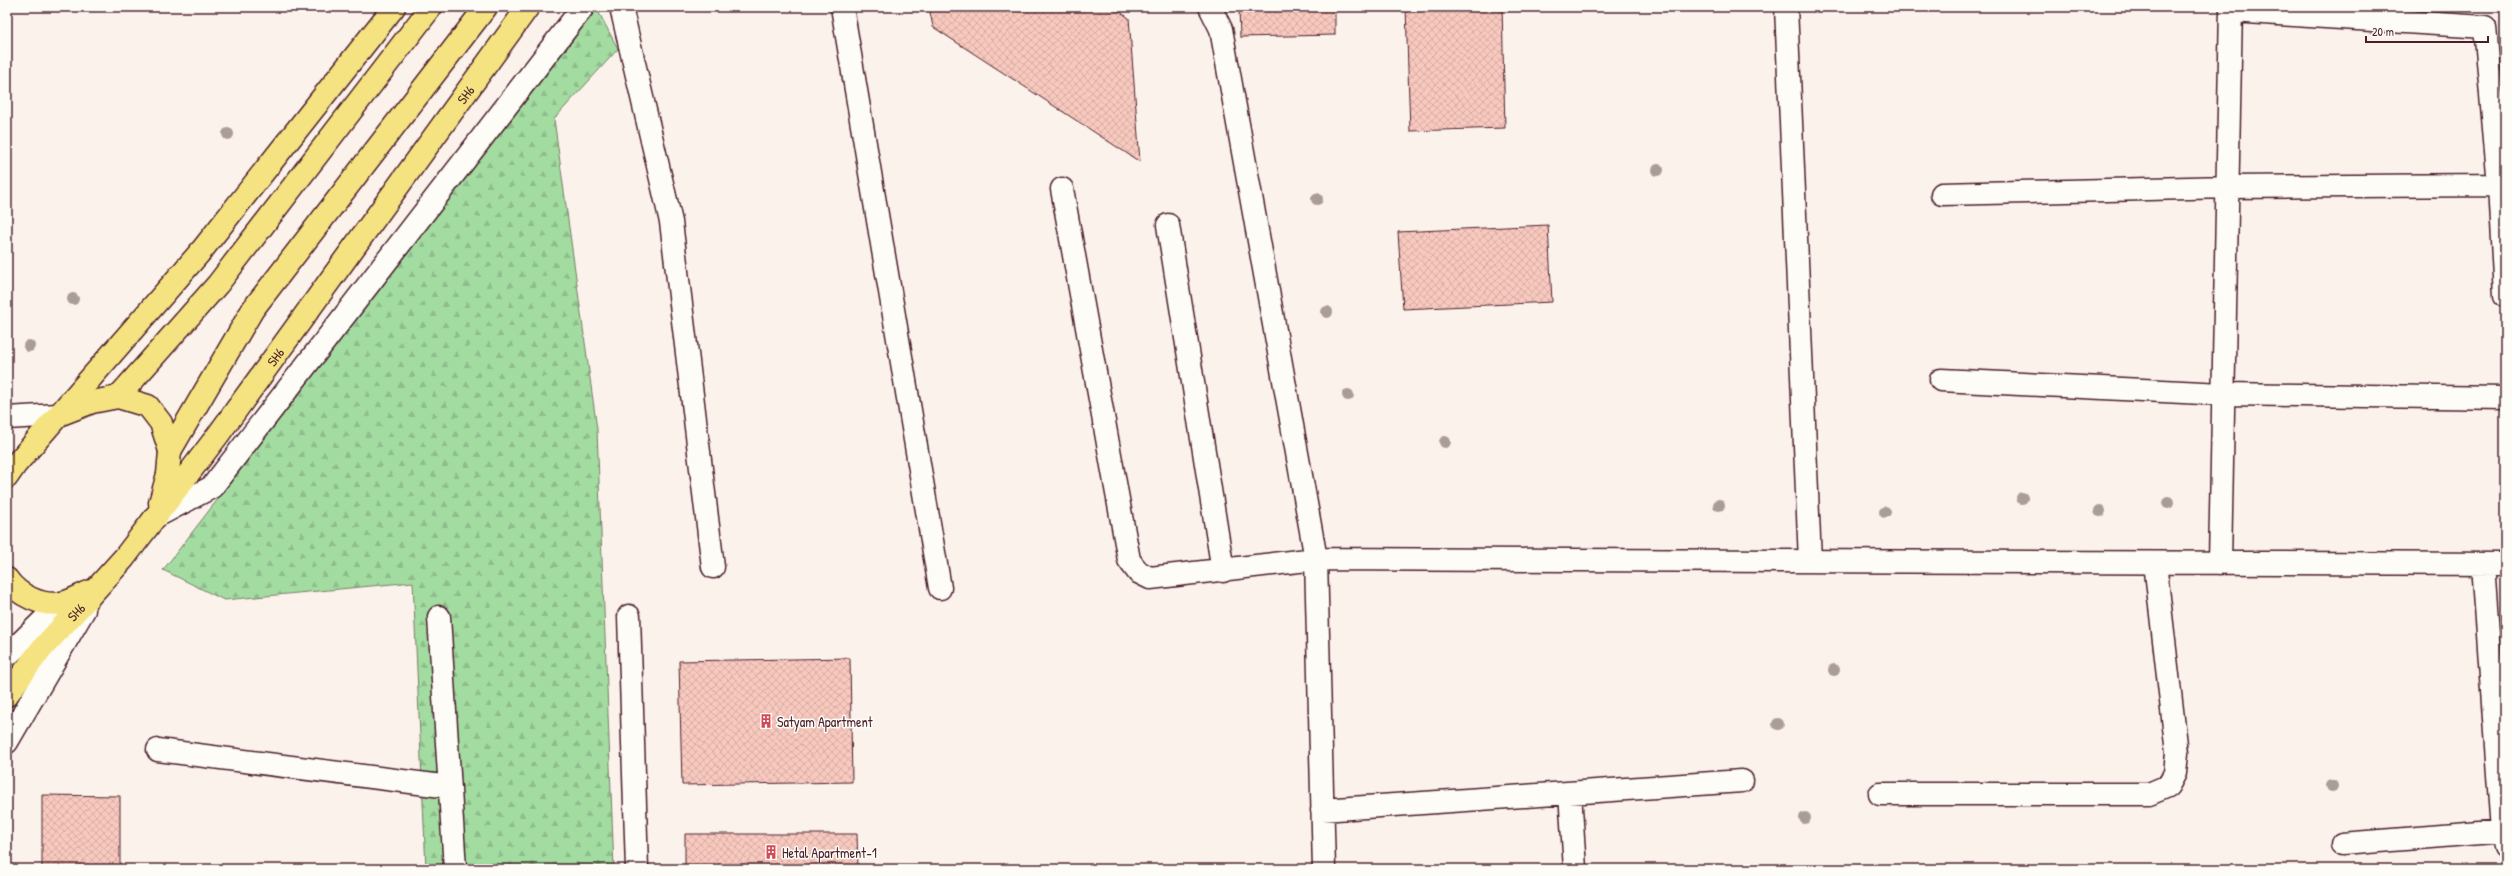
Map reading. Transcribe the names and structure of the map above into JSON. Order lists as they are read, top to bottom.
{
  "streets": {
    "main road": ["SH6"]
  },
  "places": {
    "building": ["Satyam Apartment", "Hetal Apartment-1"]
  },
  "scale_bar": "20 m"
}
